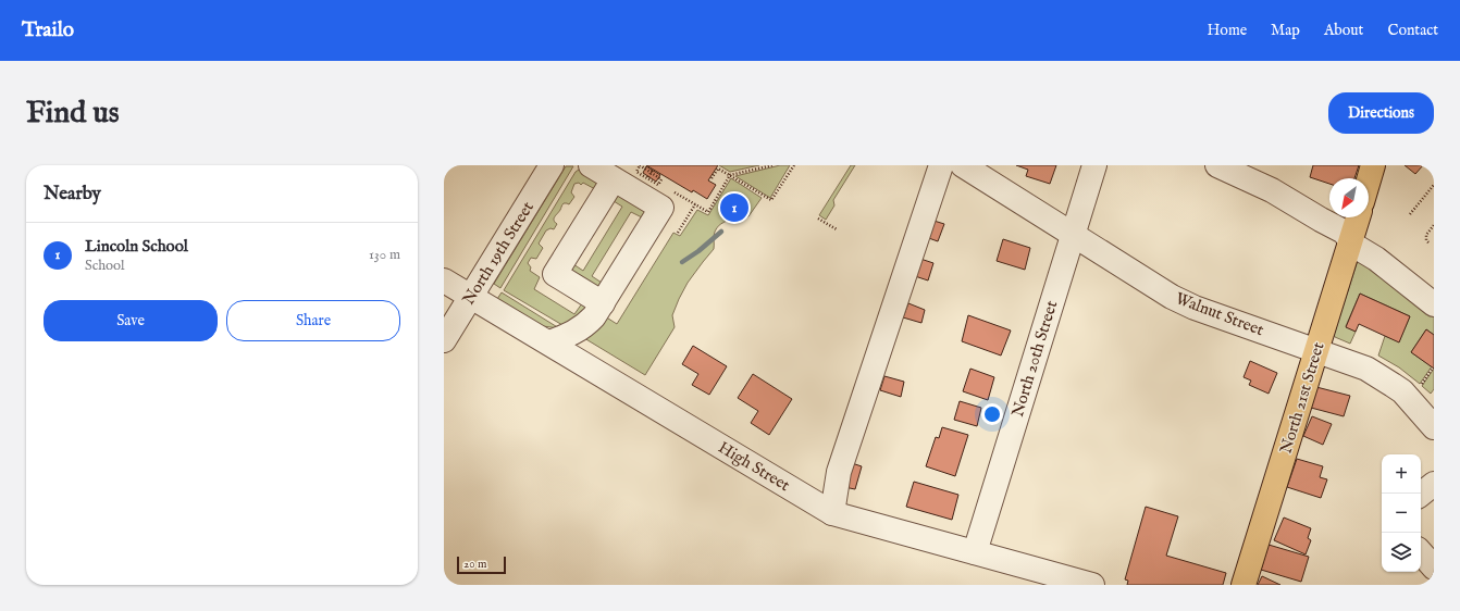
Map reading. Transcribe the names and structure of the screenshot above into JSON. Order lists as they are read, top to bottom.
{
  "streets": {
    "main road": ["North 21st Street"],
    "street": [
      "North 19th Street",
      "Walnut Street",
      "North 20th Street",
      "High Street"
    ]
  },
  "crossings": [
    ["North 19th Street", "High Street"],
    ["Walnut Street", "North 20th Street"],
    ["Walnut Street", "North 21st Street"],
    ["North 20th Street", "High Street"]
  ],
  "scale_bar": "20 m",
  "north": "bottom left",
  "page": {
    "header": "Trailo",
    "nav": [
      "Home",
      "Map",
      "About",
      "Contact"
    ],
    "buttons": [
      "Directions",
      ["Save", "Share"]
    ],
    "title": "Find us",
    "heading": "Nearby",
    "pins": "1",
    "list": [
      {
        "mark": "1",
        "name": "Lincoln School",
        "note": "School",
        "value": "130 m"
      }
    ],
    "map_buttons": ["+", "−"],
    "scale": "20 m"
  }
}
